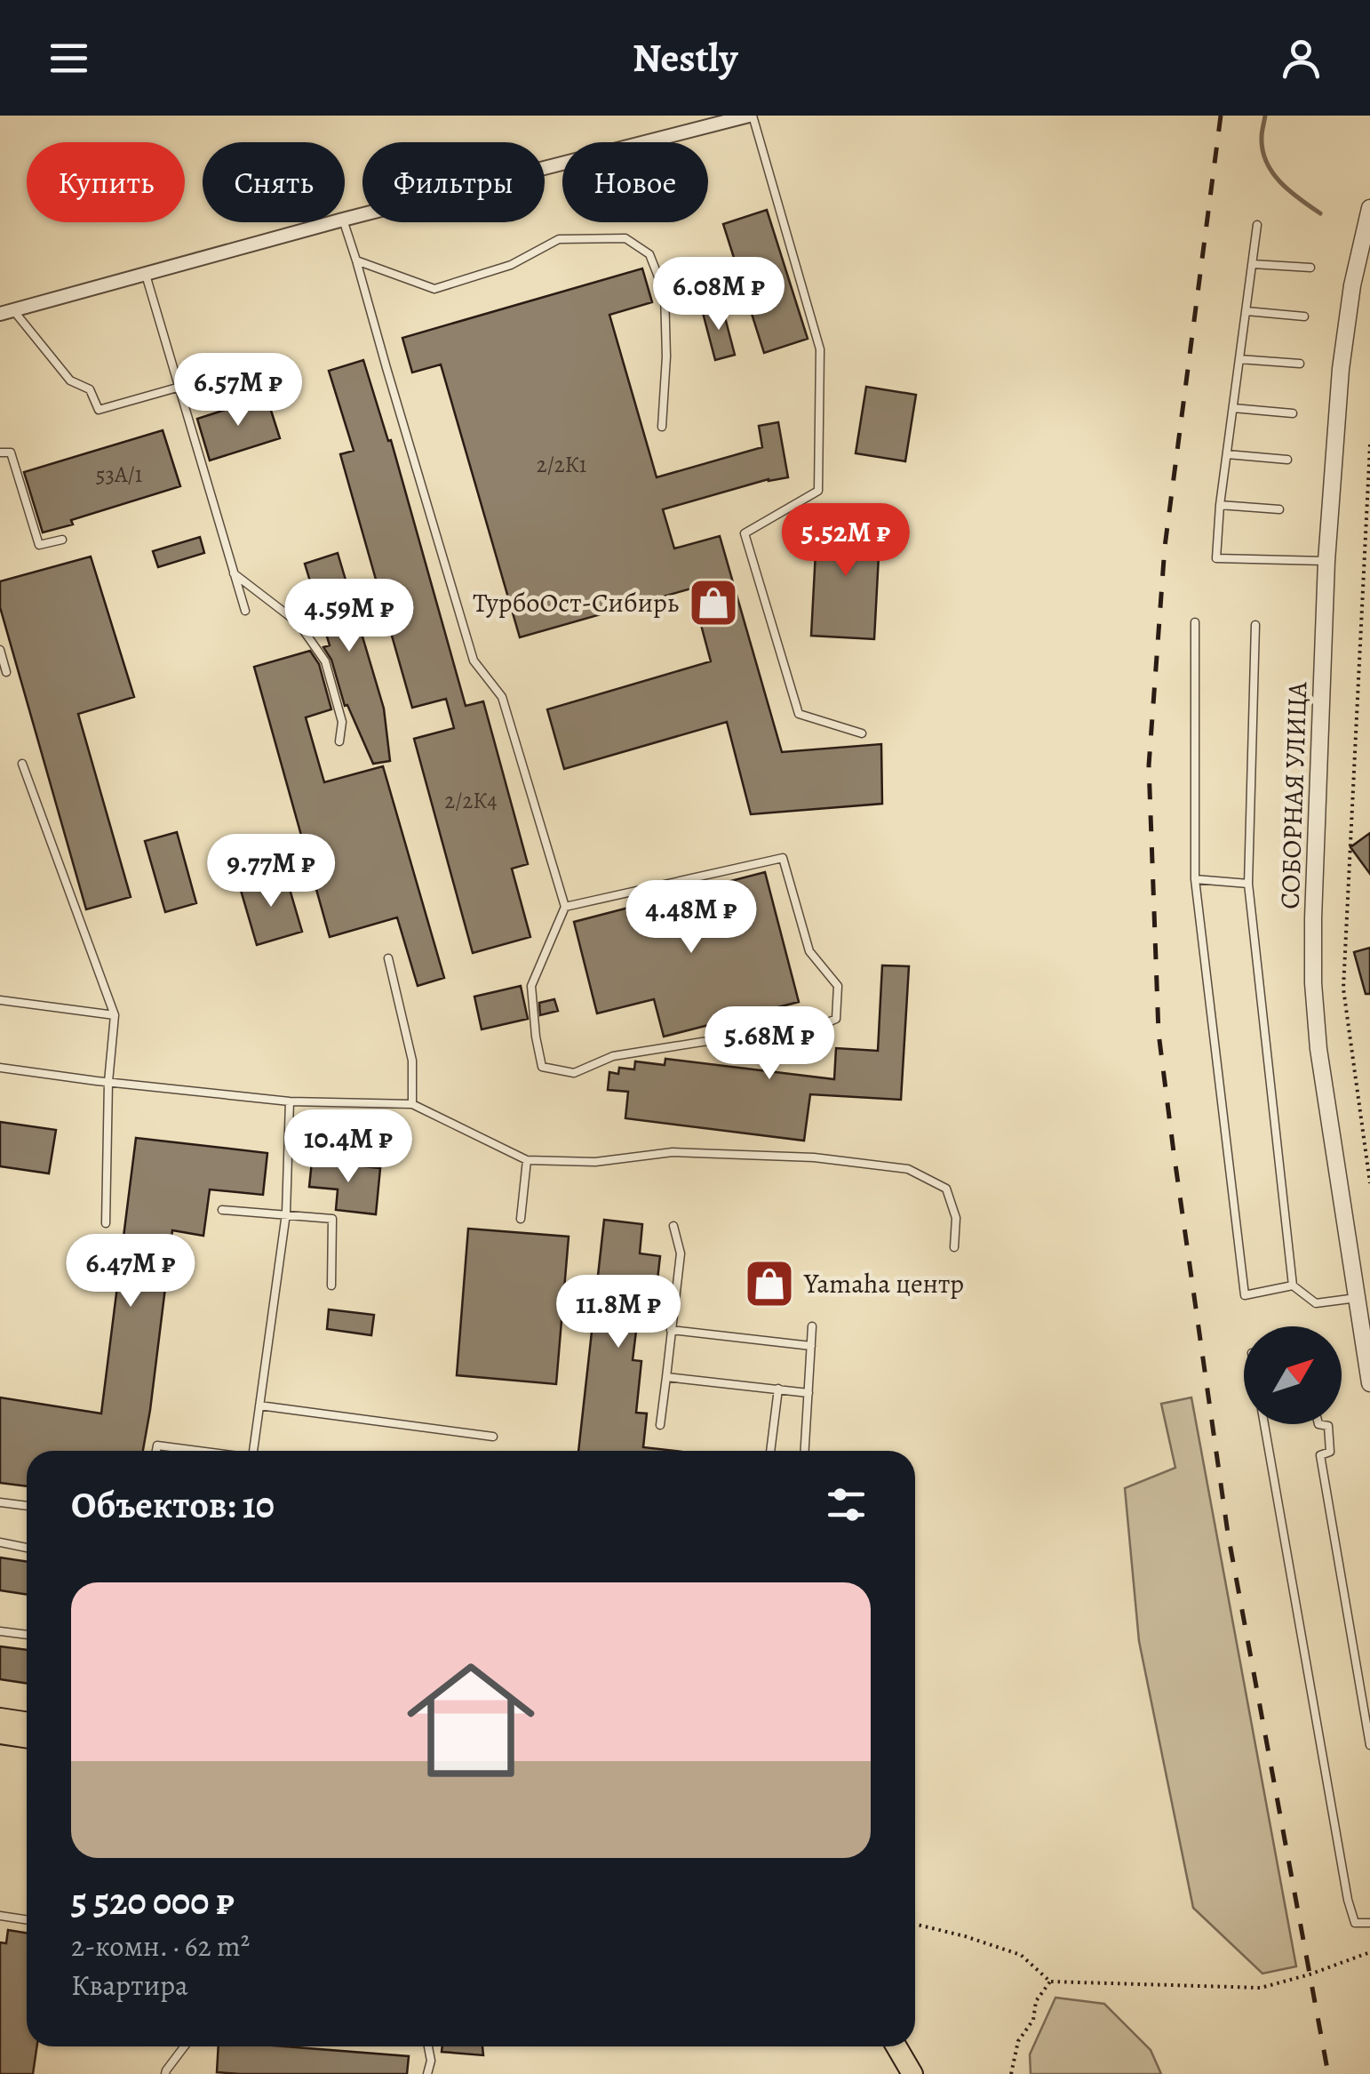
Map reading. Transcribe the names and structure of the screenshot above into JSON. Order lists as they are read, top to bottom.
{
  "streets": {
    "street": ["СОБОРНАЯ УЛИЦА"]
  },
  "places": {
    "shop": ["ТурбоОст-Сибирь", "Yamaha центр"]
  },
  "house_numbers": ["2/2К1", "53А/1", "2/2К4"],
  "north": "top right",
  "page": {
    "header": "Nestly",
    "chip": [
      "Купить",
      "Снять",
      "Фильтры",
      "Новое"
    ],
    "price": [
      "6.08M ₽",
      "6.57M ₽",
      "5.52M ₽",
      "4.59M ₽",
      "9.77M ₽",
      "4.48M ₽",
      "5.68M ₽",
      "10.4M ₽",
      "6.47M ₽",
      "11.8M ₽"
    ],
    "heading": "Объектов: 10",
    "list": [
      {
        "name": "5 520 000 ₽",
        "note": "2-комн. · 62 m² · Квартира"
      }
    ]
  }
}
